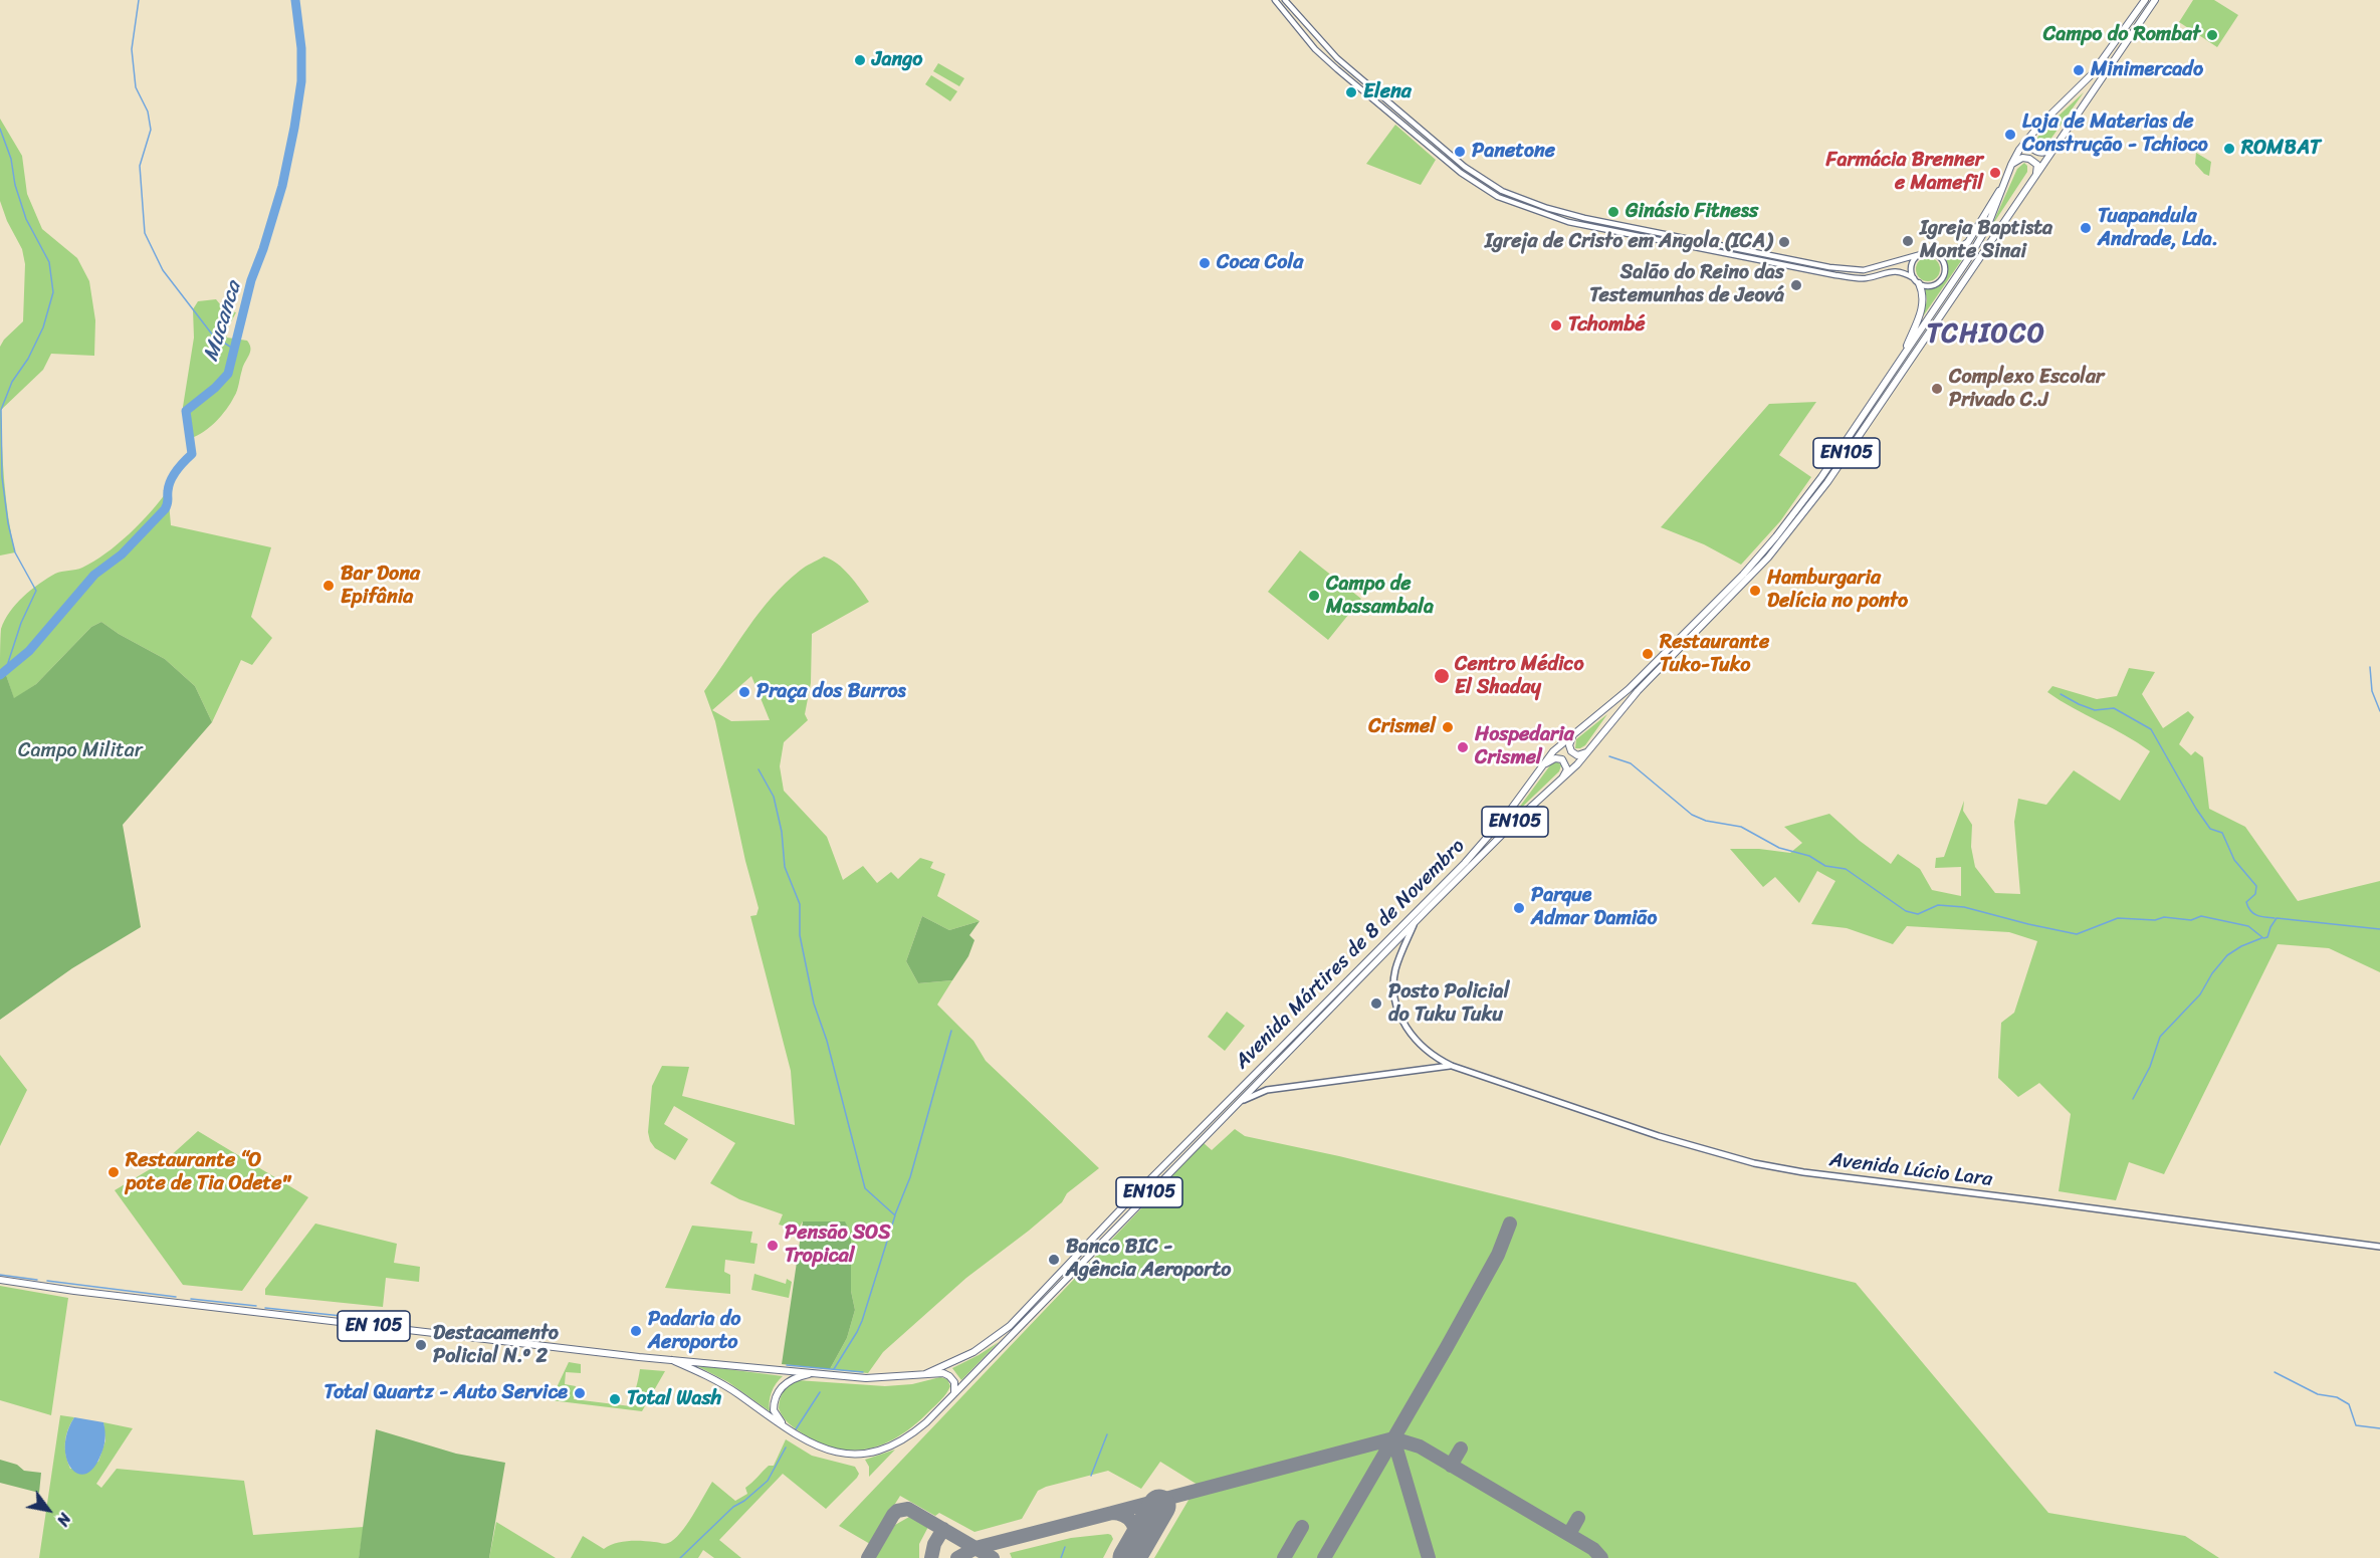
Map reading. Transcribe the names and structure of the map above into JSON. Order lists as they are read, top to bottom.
{
  "streets": {
    "main road": [
      "EN105",
      "Avenida Mártires de 8 de Novembro",
      "Avenida Lúcio Lara",
      "EN 105"
    ]
  },
  "crossings": [
    ["EN105", "Avenida Mártires de 8 de Novembro"],
    ["EN105", "EN 105"],
    ["Avenida Mártires de 8 de Novembro", "Avenida Lúcio Lara"]
  ],
  "districts": ["TCHIOCO"],
  "water": ["Mucanca"],
  "parks": ["Campo Militar"],
  "places": [
    "Campo do Rombat",
    "Jango",
    "Minimercado",
    "Elena",
    "Loja de Materias de Construção - Tchioco",
    "ROMBAT",
    "Panetone",
    "Farmácia Brenner e Mamefil",
    "Ginásio Fitness",
    "Tuapandula Andrade, Lda.",
    "Igreja Baptista Monte Sinai",
    "Igreja de Cristo em Angola (ICA)",
    "Coca Cola",
    "Salão do Reino das Testemunhas de Jeová",
    "Tchombé",
    "Complexo Escolar Privado C.J",
    "Bar Dona Epifânia",
    "Hamburgaria Delícia no ponto",
    "Campo de Massambala",
    "Restaurante Tuko-Tuko",
    "Centro Médico El Shaday",
    "Praça dos Burros",
    "Crismel",
    "Hospedaria Crismel",
    "Parque Admar Damião",
    "Posto Policial do Tuku Tuku",
    "Restaurante “O pote de Tia Odete\"",
    "Pensão SOS Tropical",
    "Banco BIC - Agência Aeroporto",
    "Padaria do Aeroporto",
    "Destacamento Policial N.º 2",
    "Total Quartz - Auto Service",
    "Total Wash"
  ],
  "north": "bottom right"
}
